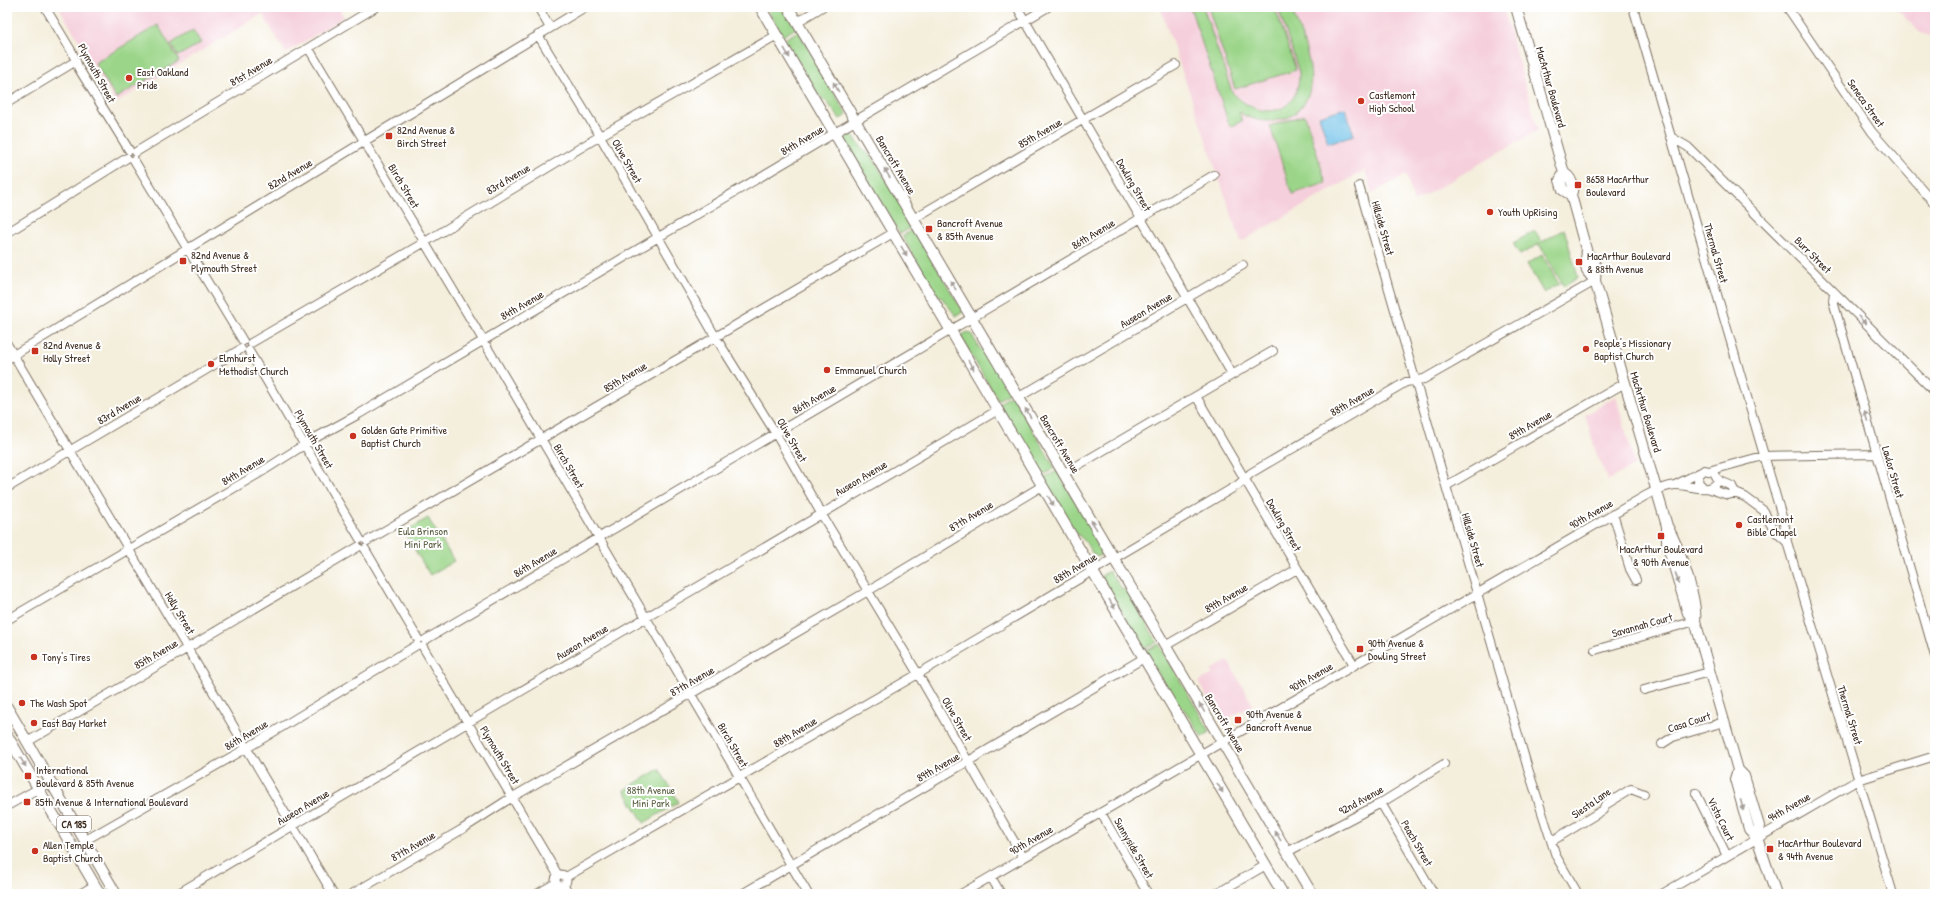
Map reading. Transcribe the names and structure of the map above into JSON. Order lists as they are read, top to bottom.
{
  "streets": {
    "main road": ["MacArthur Boulevard", "Bancroft Avenue", "CA 185"],
    "street": [
      "81st Avenue",
      "Plymouth Street",
      "Seneca Street",
      "85th Avenue",
      "84th Avenue",
      "Olive Street",
      "82nd Avenue",
      "83rd Avenue",
      "Dowling Street",
      "Birch Street",
      "Hillside Street",
      "86th Avenue",
      "Thermal Street",
      "Burr Street",
      "Auseon Avenue",
      "88th Avenue",
      "89th Avenue",
      "Lawlor Street",
      "90th Avenue",
      "87th Avenue",
      "Holly Street",
      "Savannah Court",
      "Casa Court",
      "92nd Avenue",
      "Siesta Lane",
      "94th Avenue",
      "Vista Court",
      "Peach Street",
      "Sunnyside Street"
    ]
  },
  "crossings": [
    ["81st Avenue", "Plymouth Street"],
    ["81st Avenue", "Birch Street"],
    ["Plymouth Street", "85th Avenue"],
    ["Plymouth Street", "84th Avenue"],
    ["Plymouth Street", "82nd Avenue"],
    ["Plymouth Street", "83rd Avenue"],
    ["Plymouth Street", "86th Avenue"],
    ["Plymouth Street", "Auseon Avenue"],
    ["Plymouth Street", "88th Avenue"],
    ["Plymouth Street", "87th Avenue"],
    ["MacArthur Boulevard", "88th Avenue"],
    ["MacArthur Boulevard", "89th Avenue"],
    ["MacArthur Boulevard", "90th Avenue"],
    ["MacArthur Boulevard", "Savannah Court"],
    ["MacArthur Boulevard", "Casa Court"],
    ["MacArthur Boulevard", "94th Avenue"],
    ["85th Avenue", "Olive Street"],
    ["85th Avenue", "Bancroft Avenue"],
    ["85th Avenue", "Dowling Street"],
    ["85th Avenue", "Birch Street"],
    ["85th Avenue", "Holly Street"],
    ["85th Avenue", "CA 185"],
    ["84th Avenue", "Olive Street"],
    ["84th Avenue", "Bancroft Avenue"],
    ["84th Avenue", "Dowling Street"],
    ["84th Avenue", "Birch Street"],
    ["84th Avenue", "Holly Street"],
    ["Olive Street", "82nd Avenue"],
    ["Olive Street", "83rd Avenue"],
    ["Olive Street", "86th Avenue"],
    ["Olive Street", "Auseon Avenue"],
    ["Olive Street", "88th Avenue"],
    ["Olive Street", "89th Avenue"],
    ["Olive Street", "90th Avenue"],
    ["Olive Street", "87th Avenue"],
    ["Bancroft Avenue", "86th Avenue"],
    ["Bancroft Avenue", "Auseon Avenue"],
    ["Bancroft Avenue", "88th Avenue"],
    ["Bancroft Avenue", "89th Avenue"],
    ["Bancroft Avenue", "90th Avenue"],
    ["Bancroft Avenue", "92nd Avenue"],
    ["82nd Avenue", "Birch Street"],
    ["82nd Avenue", "Holly Street"],
    ["83rd Avenue", "Birch Street"],
    ["83rd Avenue", "Holly Street"],
    ["Dowling Street", "86th Avenue"],
    ["Dowling Street", "Auseon Avenue"],
    ["Dowling Street", "88th Avenue"],
    ["Dowling Street", "89th Avenue"],
    ["Dowling Street", "90th Avenue"],
    ["Birch Street", "86th Avenue"],
    ["Birch Street", "Auseon Avenue"],
    ["Birch Street", "88th Avenue"],
    ["Birch Street", "89th Avenue"],
    ["Birch Street", "87th Avenue"],
    ["Hillside Street", "88th Avenue"],
    ["Hillside Street", "89th Avenue"],
    ["Hillside Street", "90th Avenue"],
    ["Hillside Street", "Siesta Lane"],
    ["86th Avenue", "Holly Street"],
    ["86th Avenue", "CA 185"],
    ["Thermal Street", "Burr Street"],
    ["Thermal Street", "90th Avenue"],
    ["Thermal Street", "94th Avenue"],
    ["Burr Street", "Lawlor Street"],
    ["Auseon Avenue", "Holly Street"],
    ["Lawlor Street", "90th Avenue"],
    ["90th Avenue", "Sunnyside Street"],
    ["92nd Avenue", "Peach Street"],
    ["94th Avenue", "Vista Court"]
  ],
  "one_way": ["Burr Street", "Lawlor Street"],
  "parks": ["Eula Brinson Mini Park", "88th Avenue Mini Park"],
  "places": {
    "other": [
      "East Oakland Pride",
      "Castlemont High School",
      "Youth UpRising",
      "People's Missionary Baptist Church",
      "Elmhurst Methodist Church",
      "Emmanuel Church",
      "Golden Gate Primitive Baptist Church",
      "Castlemont Bible Chapel",
      "Tony's Tires",
      "The Wash Spot",
      "East Bay Market",
      "Allen Temple Baptist Church"
    ],
    "transit": [
      "82nd Avenue & Birch Street",
      "8658 MacArthur Boulevard",
      "Bancroft Avenue & 85th Avenue",
      "82nd Avenue & Plymouth Street",
      "MacArthur Boulevard & 88th Avenue",
      "82nd Avenue & Holly Street",
      "MacArthur Boulevard & 90th Avenue",
      "90th Avenue & Dowling Street",
      "90th Avenue & Bancroft Avenue",
      "International Boulevard & 85th Avenue",
      "85th Avenue & International Boulevard",
      "MacArthur Boulevard & 94th Avenue"
    ]
  }
}
